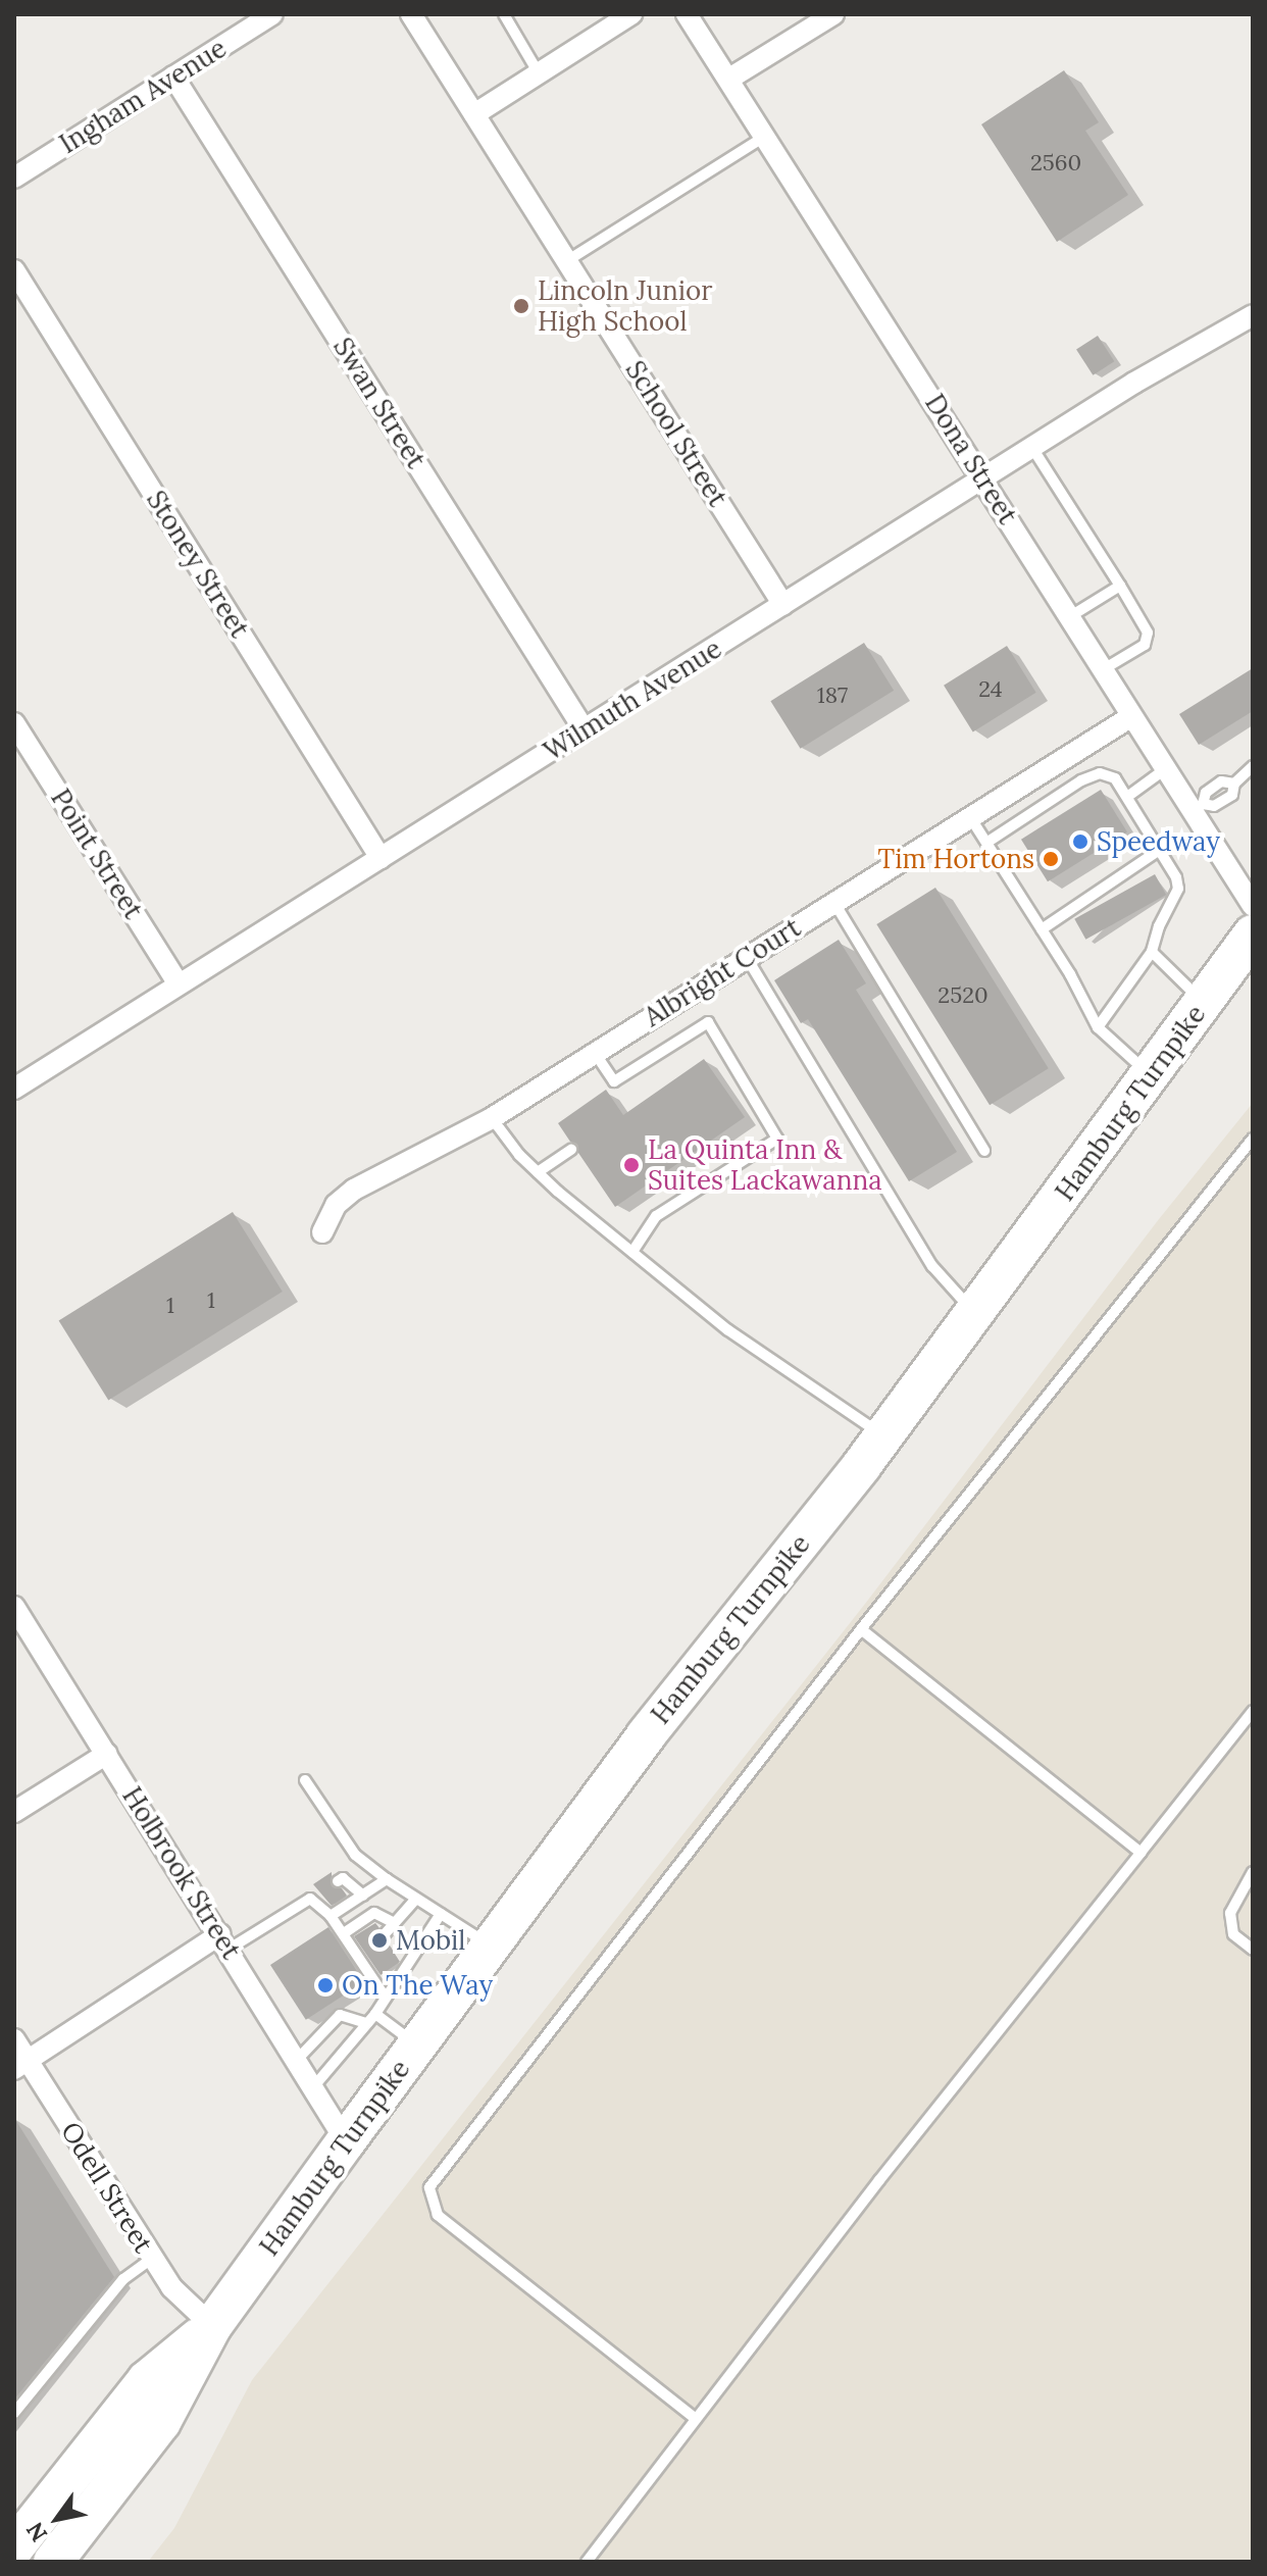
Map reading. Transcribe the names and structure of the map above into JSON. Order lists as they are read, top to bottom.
{
  "streets": {
    "highway": ["Hamburg Turnpike"],
    "street": [
      "Ingham Avenue",
      "Swan Street",
      "School Street",
      "Dona Street",
      "Stoney Street",
      "Wilmuth Avenue",
      "Point Street",
      "Albright Court",
      "Holbrook Street",
      "Odell Street"
    ]
  },
  "crossings": [
    ["Ingham Avenue", "Swan Street"],
    ["Swan Street", "Wilmuth Avenue"],
    ["School Street", "Wilmuth Avenue"],
    ["Dona Street", "Wilmuth Avenue"],
    ["Dona Street", "Albright Court"],
    ["Stoney Street", "Wilmuth Avenue"],
    ["Wilmuth Avenue", "Point Street"],
    ["Hamburg Turnpike", "Holbrook Street"],
    ["Hamburg Turnpike", "Odell Street"]
  ],
  "places": [
    "Lincoln Junior High School",
    "Speedway",
    "Tim Hortons",
    "La Quinta Inn & Suites Lackawanna",
    "Mobil",
    "On The Way"
  ],
  "house_numbers": [
    "2560",
    "24",
    "187",
    "2520",
    "1",
    "1"
  ],
  "north": "bottom left"
}
